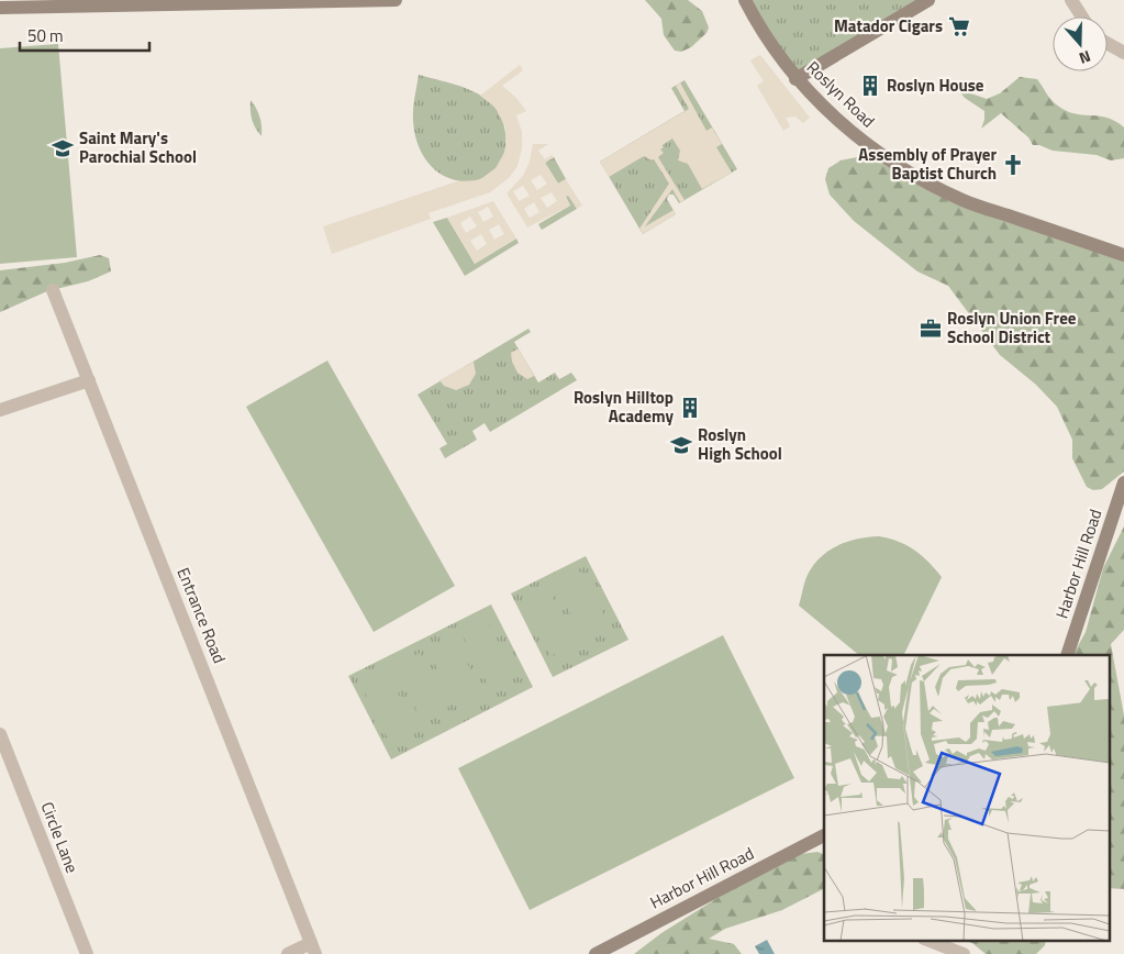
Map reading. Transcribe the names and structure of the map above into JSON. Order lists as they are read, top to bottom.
{
  "streets": {
    "street": [
      "Roslyn Road",
      "Harbor Hill Road",
      "Entrance Road",
      "Circle Lane"
    ]
  },
  "places": {
    "supermarket": ["Matador Cigars"],
    "building": ["Roslyn House", "Roslyn Hilltop Academy"],
    "school or university": ["Saint Mary's Parochial School", "Roslyn High School"],
    "church": ["Assembly of Prayer Baptist Church"],
    "office": ["Roslyn Union Free School District"]
  },
  "scale_bar": "50 m",
  "north": "bottom"
}
